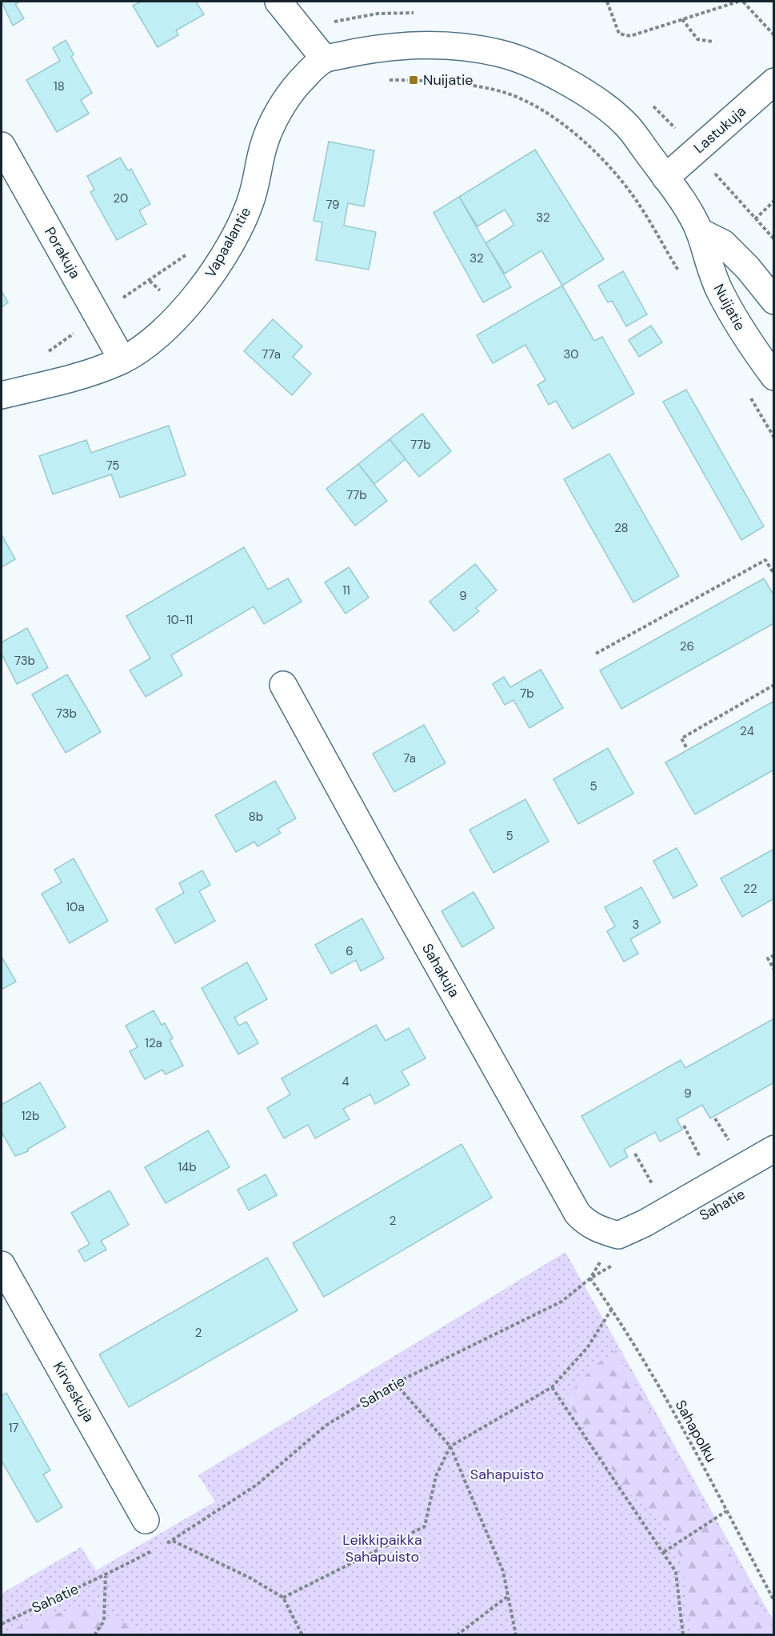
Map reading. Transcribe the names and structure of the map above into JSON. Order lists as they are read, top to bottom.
{
  "streets": {
    "street": [
      "Lastukuja",
      "Vapaalantie",
      "Porakuja",
      "Nuijatie",
      "Sahakuja",
      "Sahatie",
      "Kirveskuja"
    ],
    "path": ["Sahapolku"]
  },
  "crossings": [
    ["Lastukuja", "Nuijatie"],
    ["Vapaalantie", "Porakuja"],
    ["Vapaalantie", "Nuijatie"],
    ["Sahakuja", "Sahatie"],
    ["Sahatie", "Sahapolku"]
  ],
  "parks": ["Sahapuisto", "Leikkipaikka Sahapuisto"],
  "places": {
    "transit": ["Nuijatie"]
  },
  "house_numbers": [
    "18",
    "20",
    "79",
    "32",
    "32",
    "77a",
    "30",
    "77b",
    "75",
    "77b",
    "28",
    "11",
    "9",
    "10-11",
    "26",
    "73b",
    "7b",
    "73b",
    "24",
    "7a",
    "5",
    "8b",
    "5",
    "22",
    "10a",
    "3",
    "6",
    "12a",
    "4",
    "9",
    "12b",
    "14b",
    "2",
    "2",
    "17"
  ]
}
